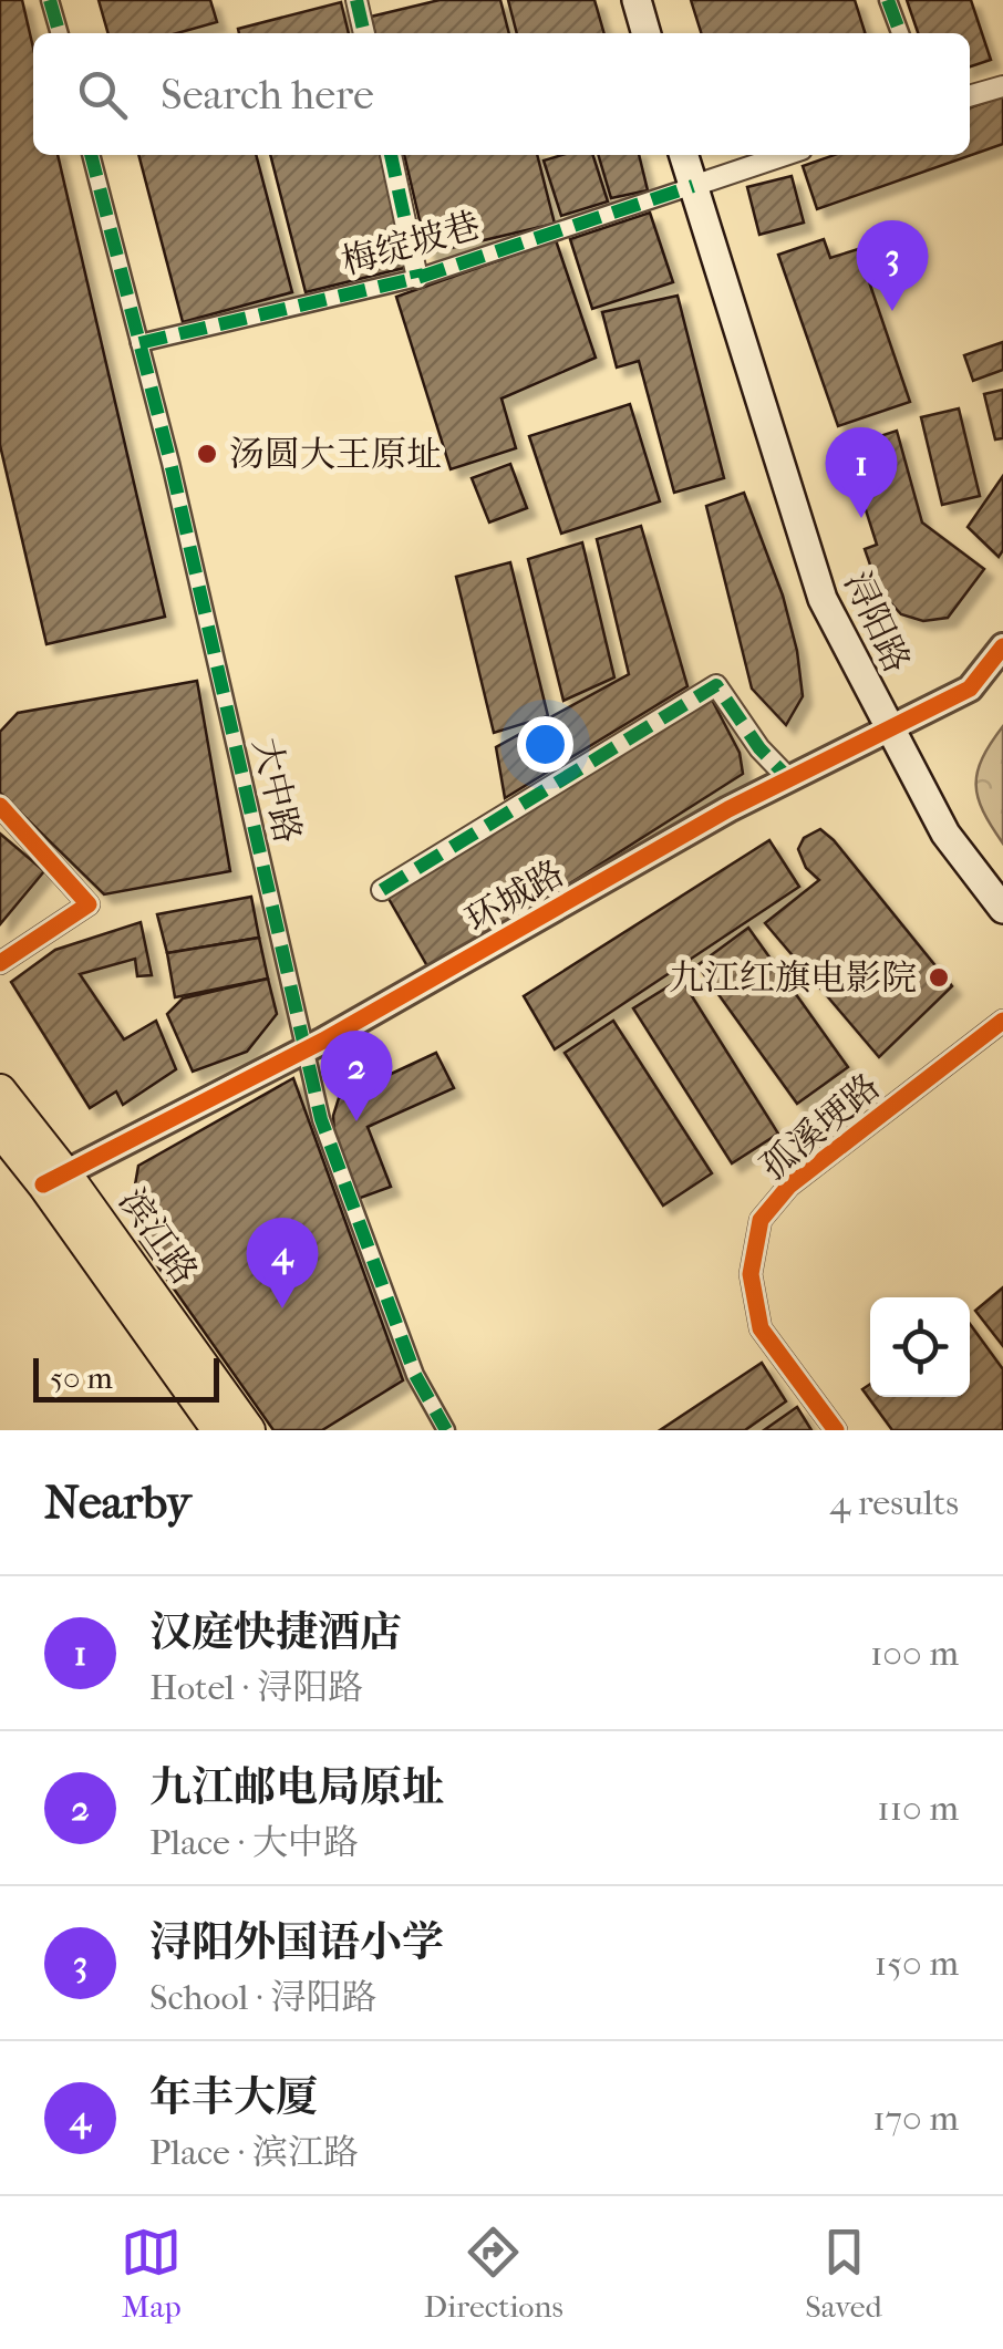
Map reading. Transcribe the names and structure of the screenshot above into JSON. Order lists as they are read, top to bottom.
{
  "streets": {
    "main road": ["浔阳路", "滨江路"],
    "street": [
      "梅绽坡巷",
      "大中路",
      "环城路",
      "孤溪埂路"
    ]
  },
  "crossings": [
    ["梅绽坡巷", "浔阳路"],
    ["梅绽坡巷", "大中路"],
    ["浔阳路", "环城路"],
    ["大中路", "环城路"],
    ["环城路", "滨江路"]
  ],
  "places": ["汤圆大王原址", "九江红旗电影院"],
  "scale_bar": "50 m",
  "page": {
    "search": "Search here",
    "pins": [
      "3",
      "1",
      "2",
      "4"
    ],
    "scale": "50 m",
    "heading": ["Nearby", "4 results"],
    "list": [
      {
        "mark": "1",
        "name": "汉庭快捷酒店",
        "note": "Hotel · 浔阳路",
        "value": "100 m"
      },
      {
        "mark": "2",
        "name": "九江邮电局原址",
        "note": "Place · 大中路",
        "value": "110 m"
      },
      {
        "mark": "3",
        "name": "浔阳外国语小学",
        "note": "School · 浔阳路",
        "value": "150 m"
      },
      {
        "mark": "4",
        "name": "年丰大厦",
        "note": "Place · 滨江路",
        "value": "170 m"
      }
    ],
    "nav": ["Map", "Directions", "Saved"]
  }
}
